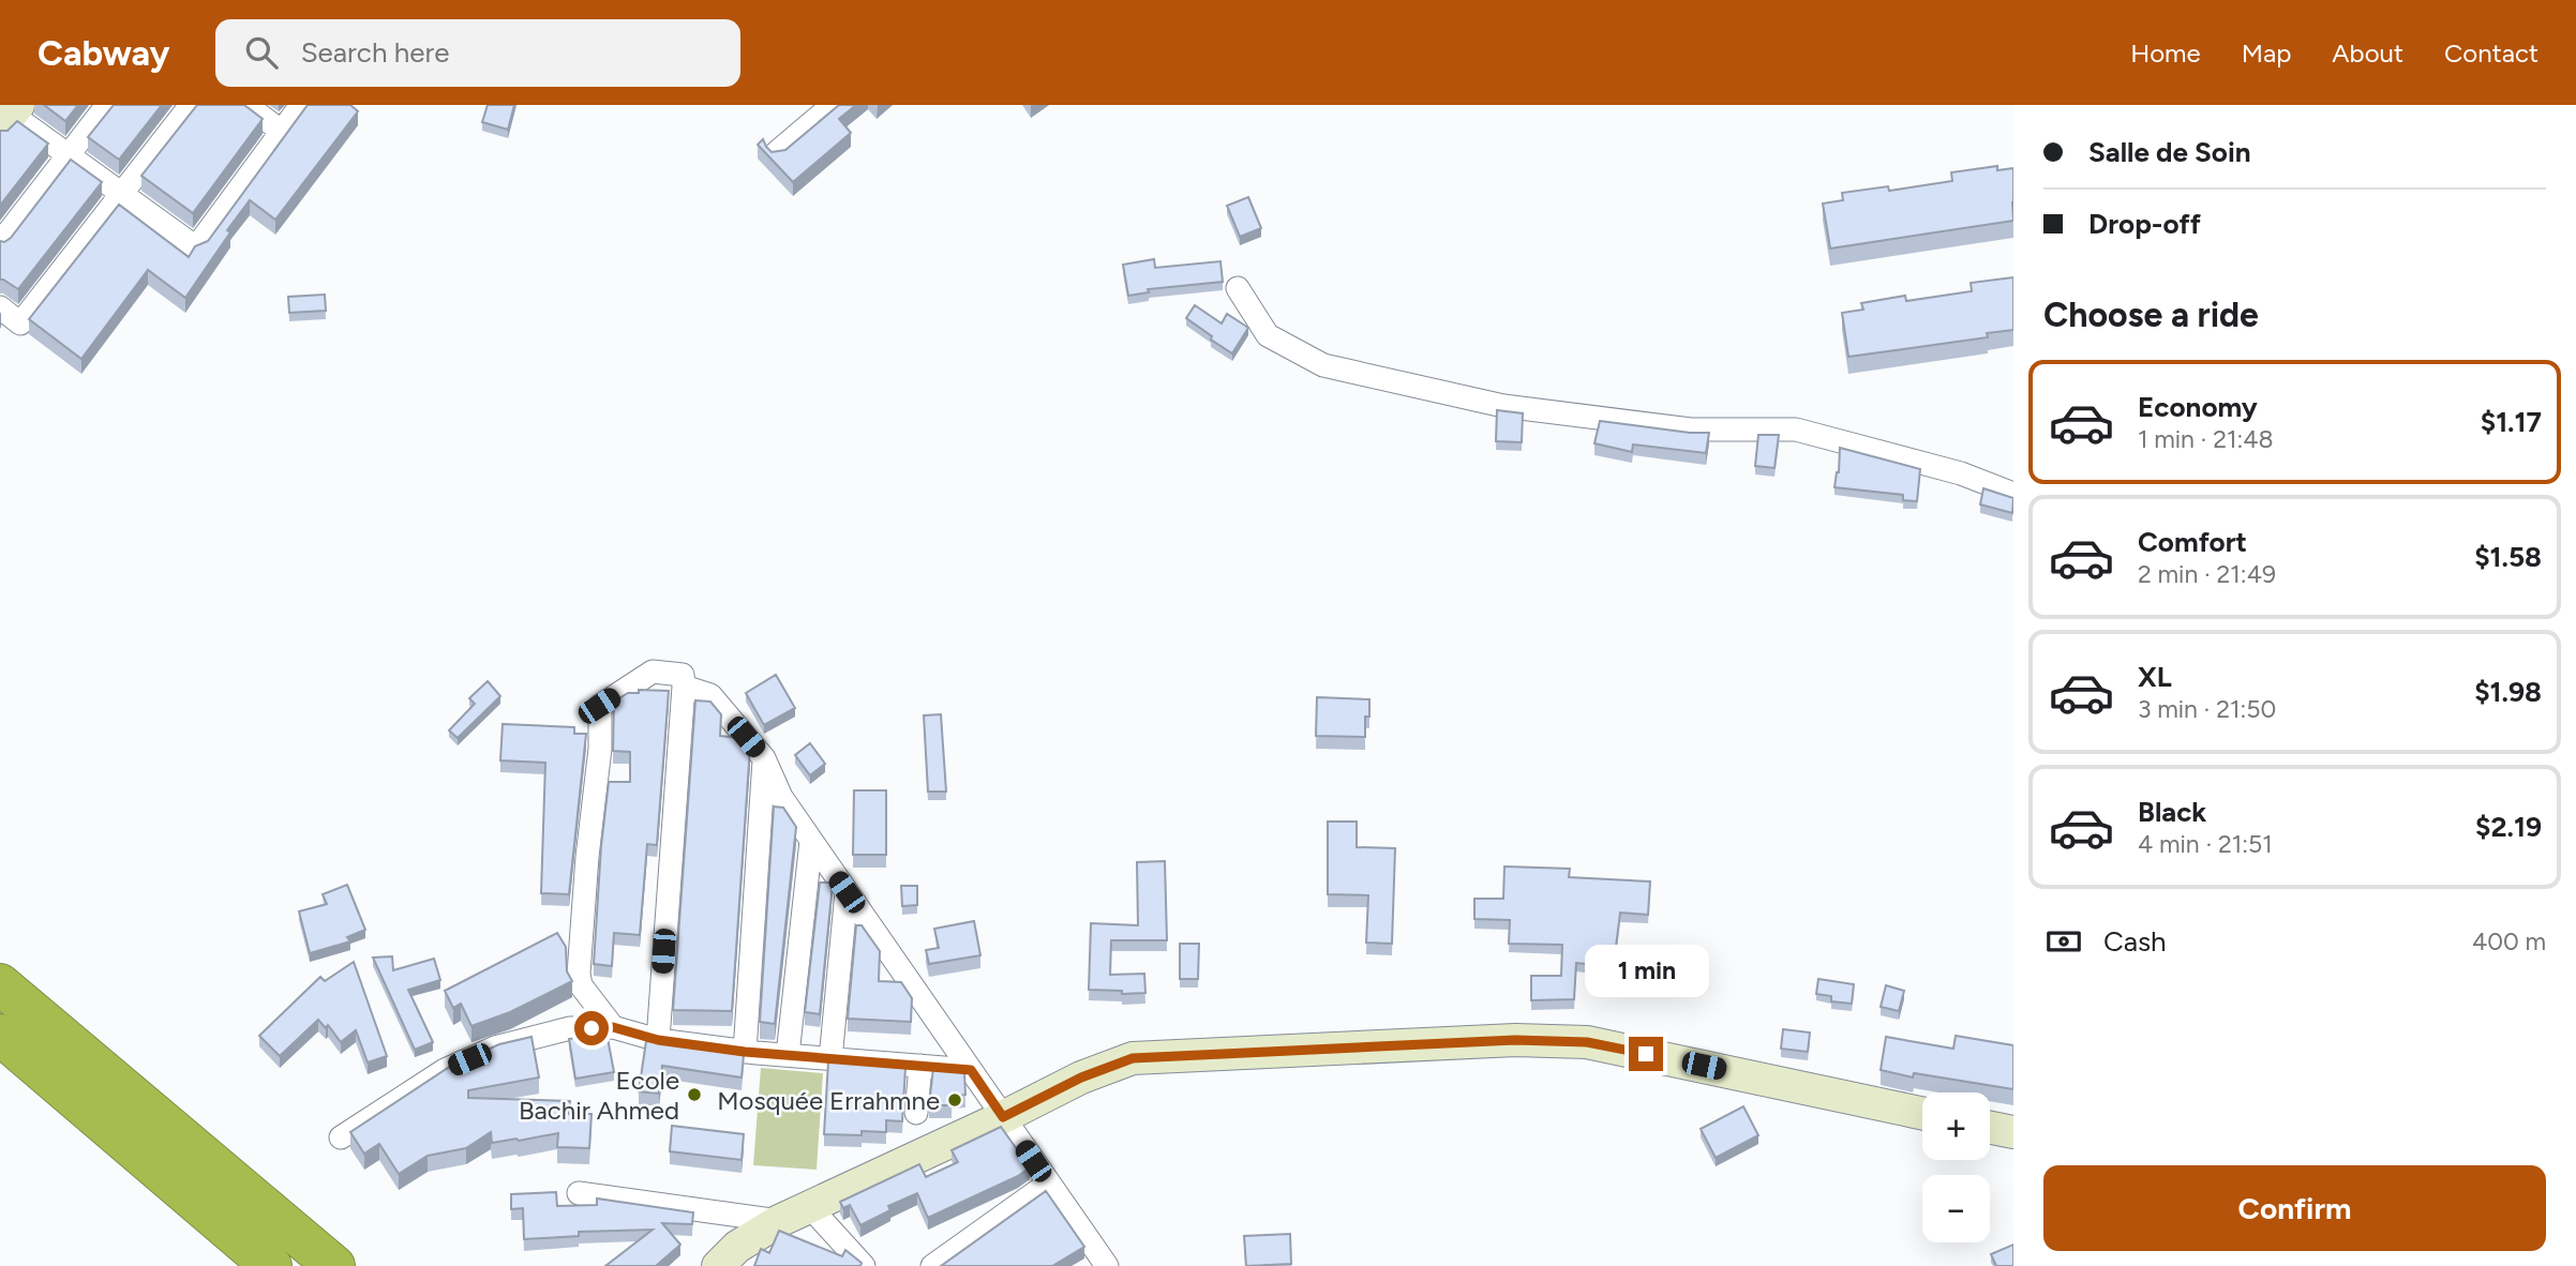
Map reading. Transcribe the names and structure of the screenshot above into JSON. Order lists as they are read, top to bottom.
{
  "places": ["Ecole Bachir Ahmed", "Mosquée Errahmne"],
  "page": {
    "header": "Cabway",
    "search": "Search here",
    "nav": [
      "Home",
      "Map",
      "About",
      "Contact"
    ],
    "banner": ["Salle de Soin", "Drop-off"],
    "heading": "Choose a ride",
    "list": [
      {
        "name": "Economy",
        "note": "1 min · 21:48",
        "value": "$1.17"
      },
      {
        "name": "Comfort",
        "note": "2 min · 21:49",
        "value": "$1.58"
      },
      {
        "name": "XL",
        "note": "3 min · 21:50",
        "value": "$1.98"
      },
      {
        "name": "Black",
        "note": "4 min · 21:51",
        "value": "$2.19"
      }
    ],
    "pay": ["Cash", "400 m"],
    "bubble": "1 min",
    "map_buttons": ["+", "−"],
    "buttons": "Confirm"
  }
}
